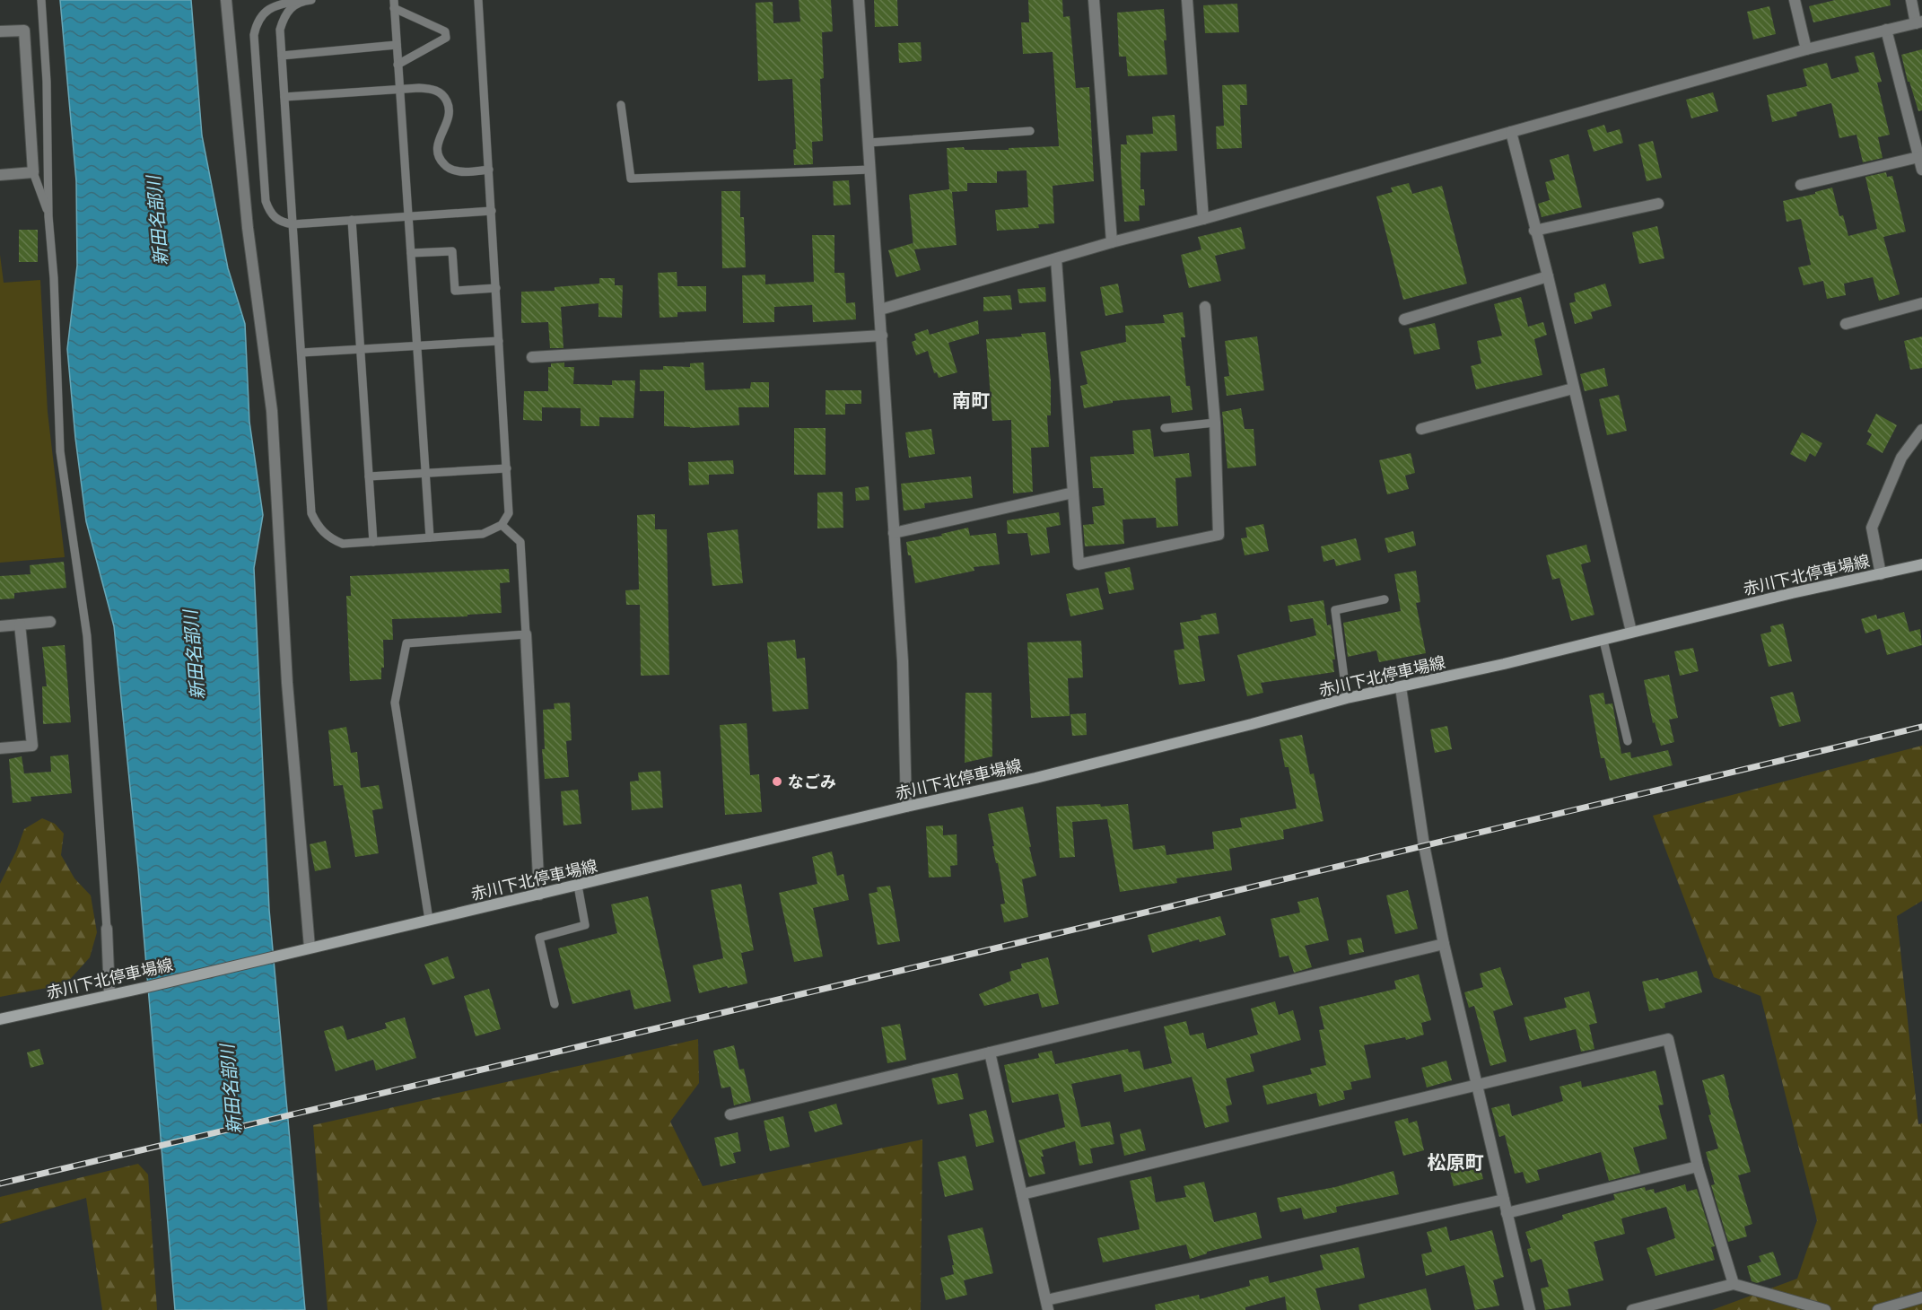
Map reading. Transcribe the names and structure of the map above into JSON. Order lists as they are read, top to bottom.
{
  "streets": {
    "main road": ["赤川下北停車場線"]
  },
  "districts": ["南町", "松原町"],
  "water": ["新田名部川"],
  "places": ["なごみ"]
}
